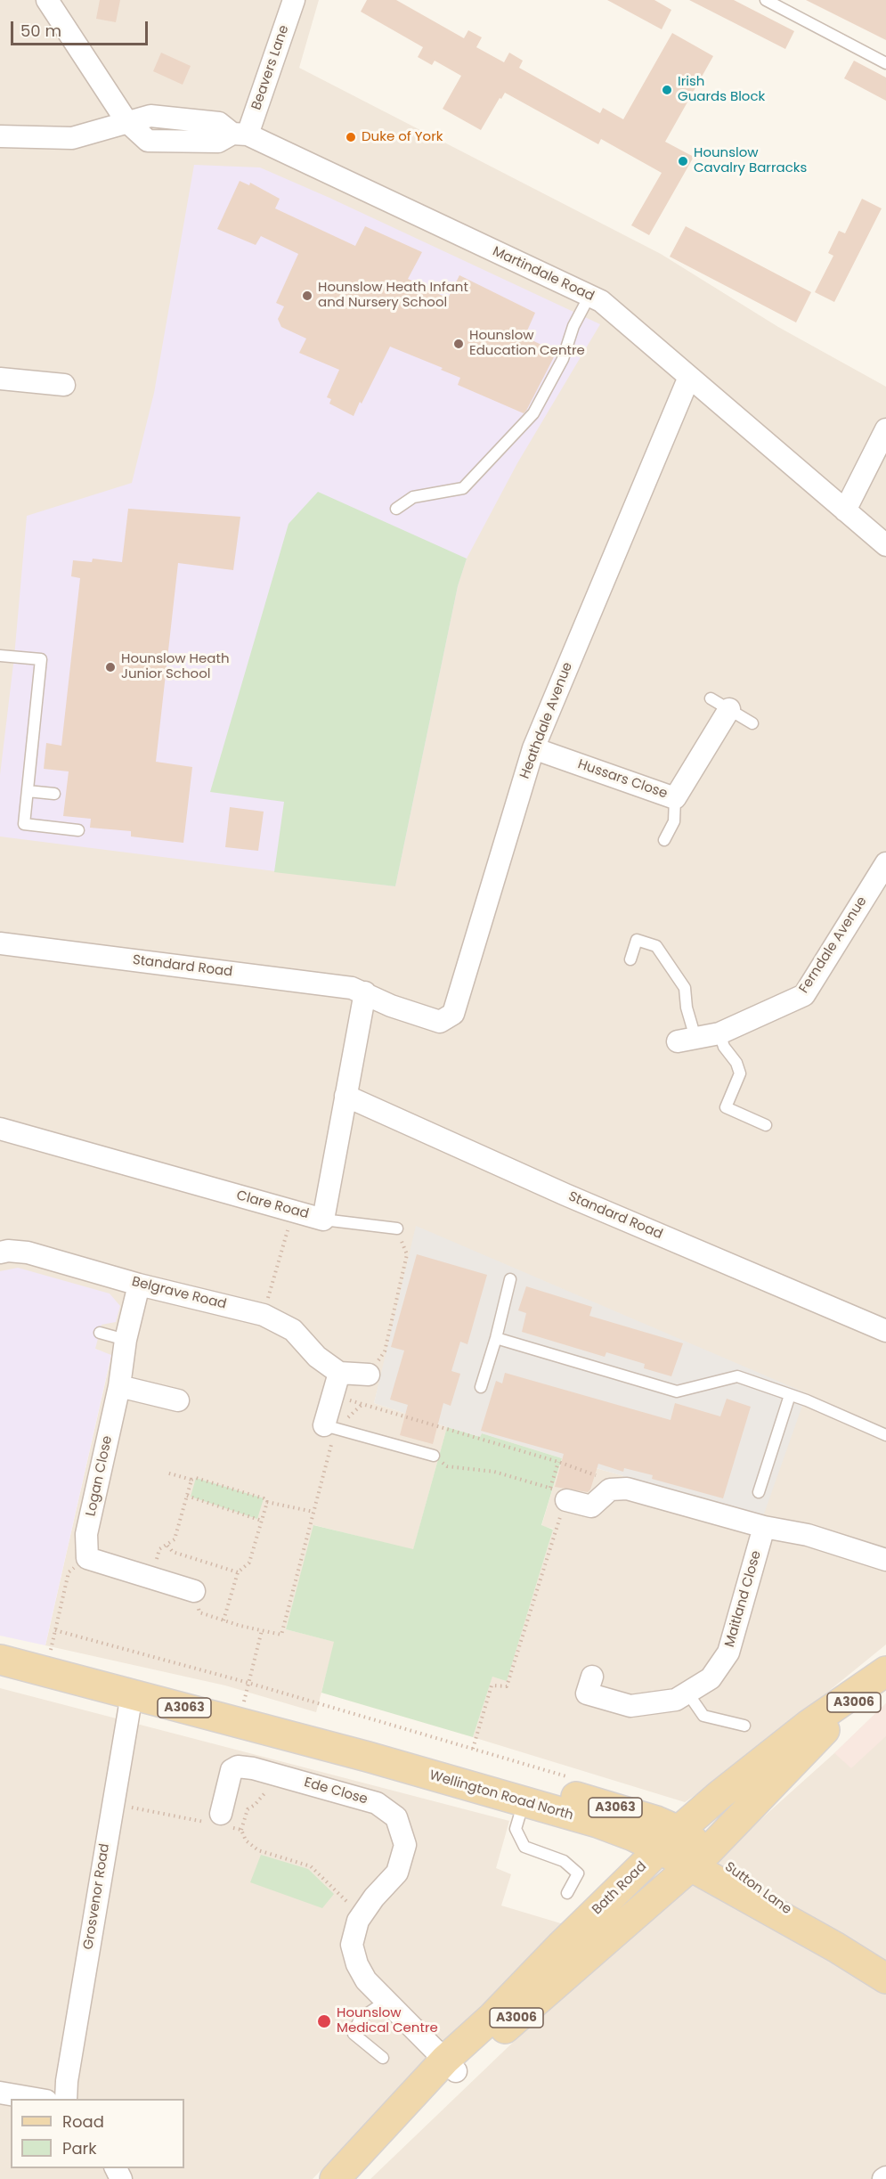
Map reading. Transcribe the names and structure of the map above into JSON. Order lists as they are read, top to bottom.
{
  "streets": {
    "main road": [
      "A3006",
      "A3063",
      "Wellington Road North",
      "Bath Road",
      "Sutton Lane"
    ],
    "street": [
      "Beavers Lane",
      "Martindale Road",
      "Heathdale Avenue",
      "Hussars Close",
      "Ferndale Avenue",
      "Standard Road",
      "Clare Road",
      "Belgrave Road",
      "Logan Close",
      "Maitland Close",
      "Ede Close",
      "Grosvenor Road"
    ]
  },
  "crossings": [
    ["Beavers Lane", "Martindale Road"],
    ["Martindale Road", "Heathdale Avenue"],
    ["Heathdale Avenue", "Hussars Close"],
    ["Heathdale Avenue", "Standard Road"],
    ["Heathdale Avenue", "Clare Road"],
    ["Standard Road", "Clare Road"],
    ["Belgrave Road", "Logan Close"],
    ["Ede Close", "Bath Road"],
    ["Wellington Road North", "Bath Road"],
    ["Wellington Road North", "Sutton Lane"],
    ["Wellington Road North", "Grosvenor Road"],
    ["Bath Road", "Sutton Lane"]
  ],
  "places": [
    "Irish Guards Block",
    "Duke of York",
    "Hounslow Cavalry Barracks",
    "Hounslow Heath Infant and Nursery School",
    "Hounslow Education Centre",
    "Hounslow Heath Junior School",
    "Hounslow Medical Centre"
  ],
  "legend": ["Road", "Park"],
  "scale_bar": "50 m"
}
